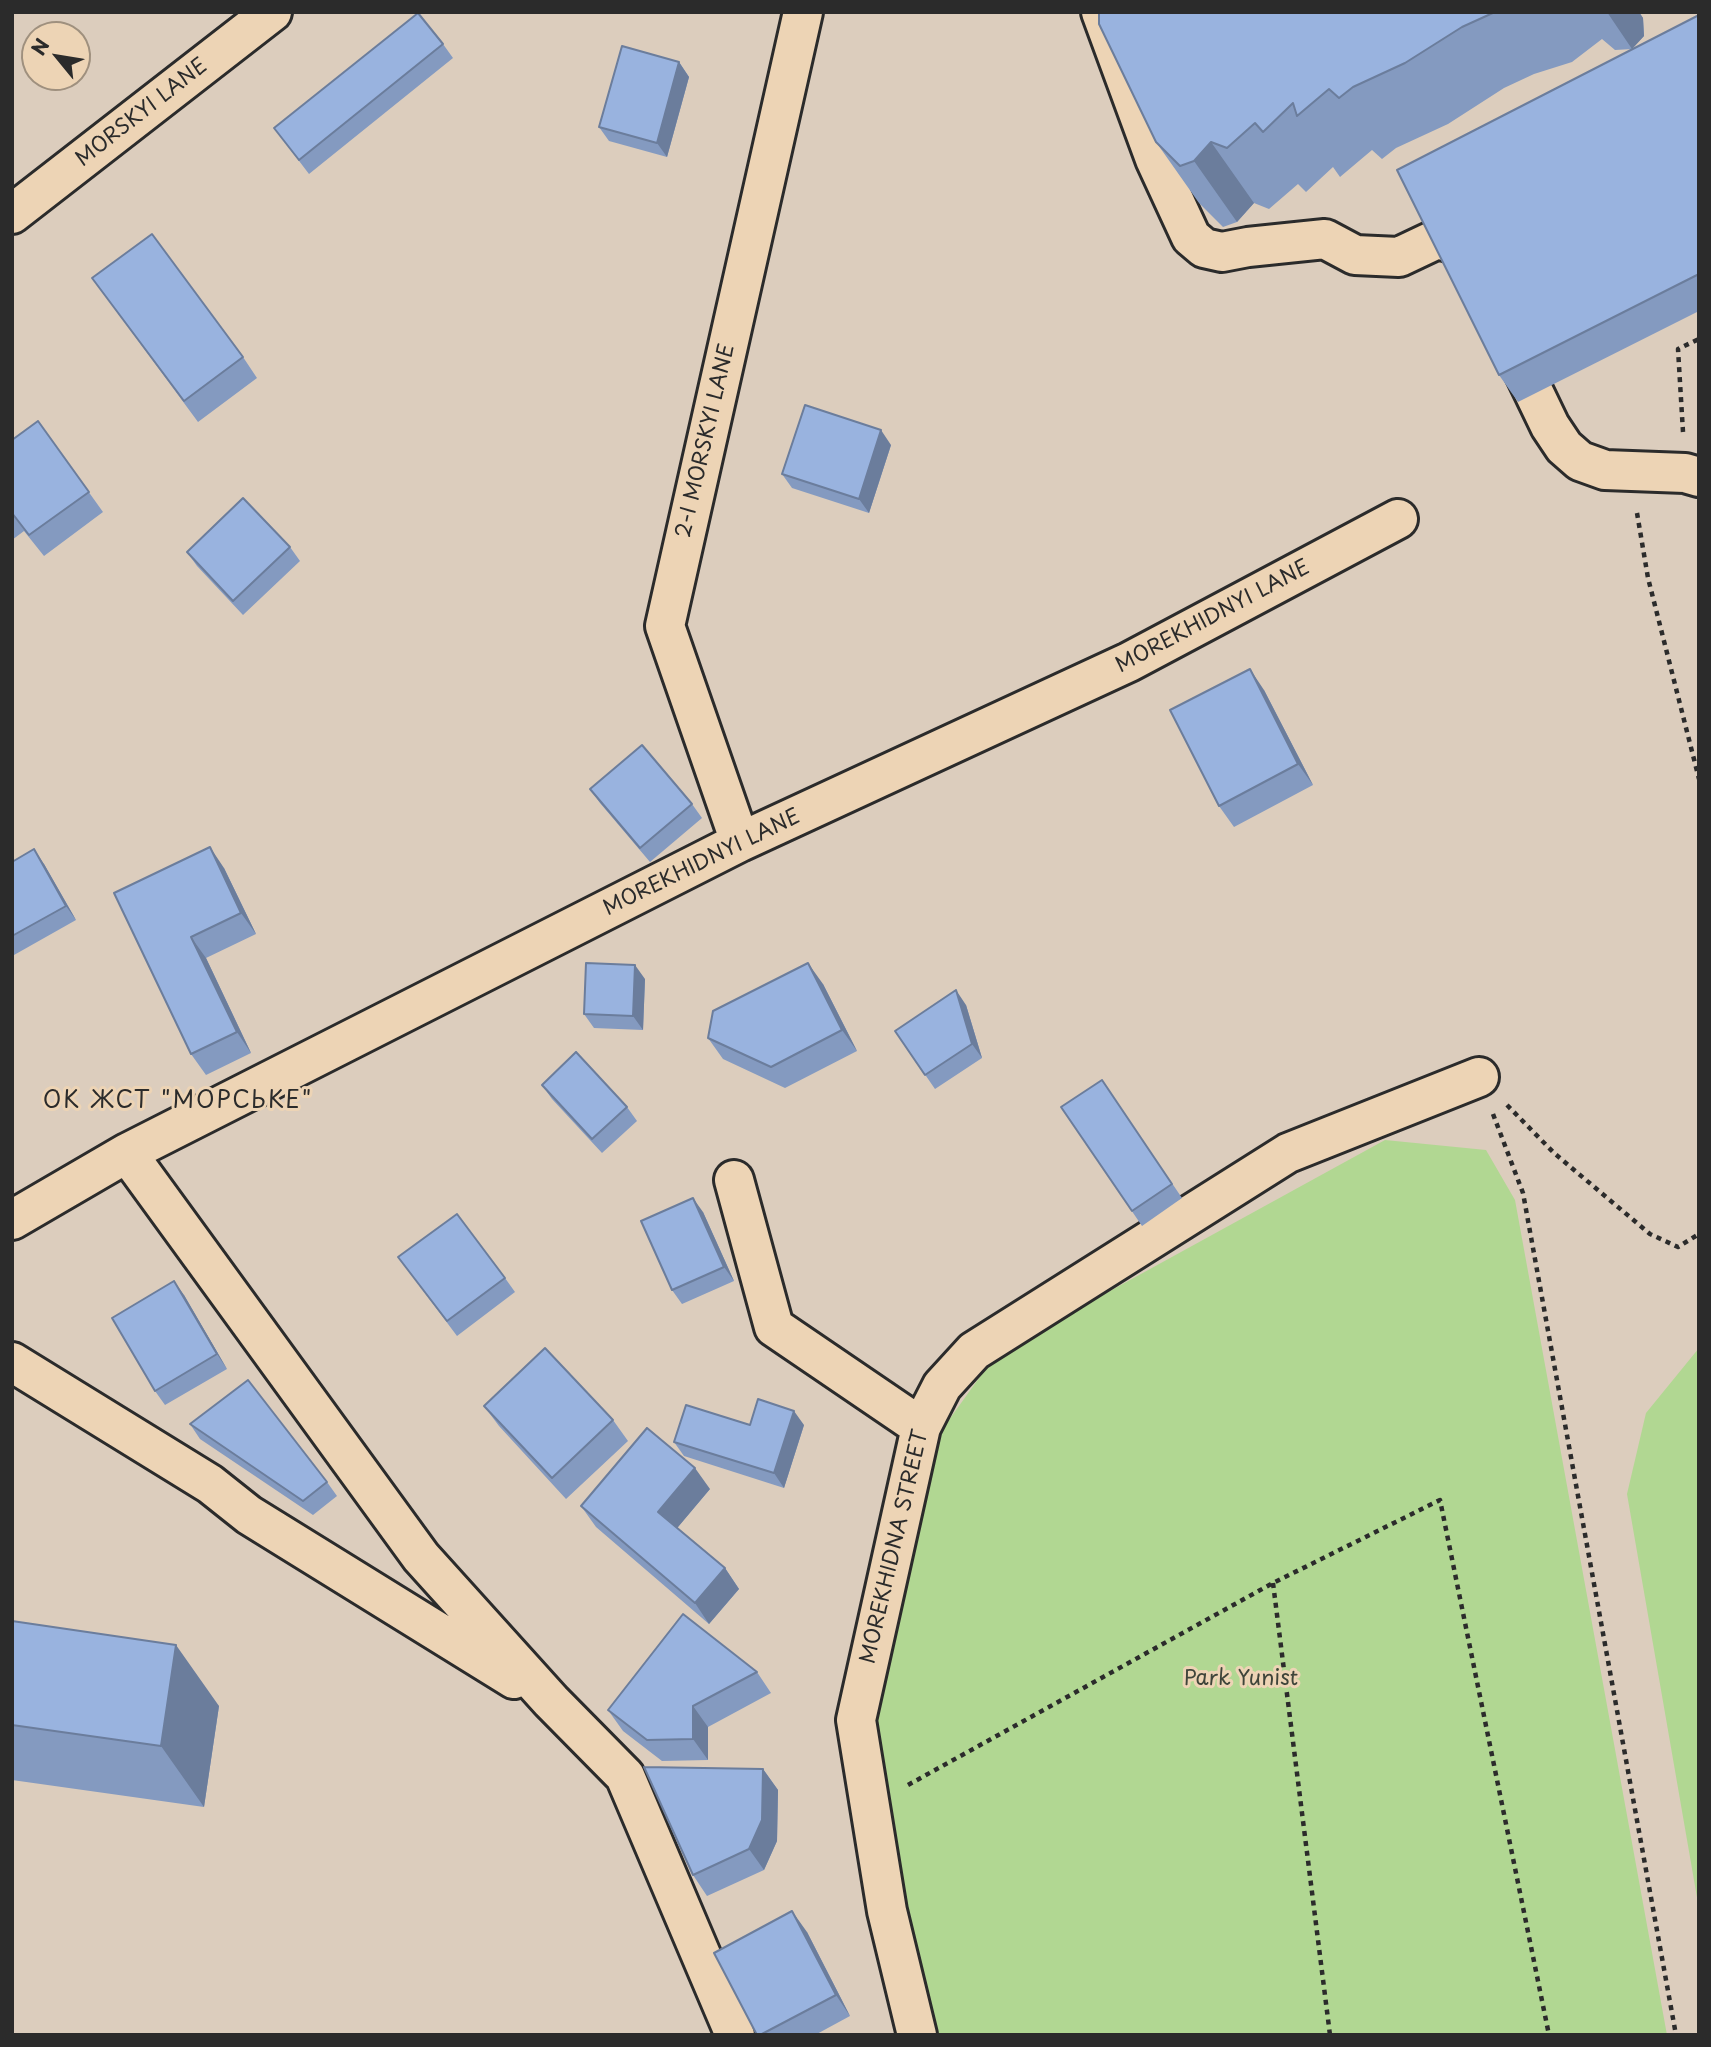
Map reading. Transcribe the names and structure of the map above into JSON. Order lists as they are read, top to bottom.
{
  "streets": {
    "street": [
      "MORSKYI LANE",
      "2-I MORSKYI LANE",
      "MOREKHIDNYI LANE",
      "MOREKHIDNA STREET"
    ]
  },
  "crossings": [
    ["2-I MORSKYI LANE", "MOREKHIDNYI LANE"]
  ],
  "districts": ["ОК ЖСТ \"МОРСЬКЕ\""],
  "parks": ["Park Yunist"],
  "north": "top left"
}
